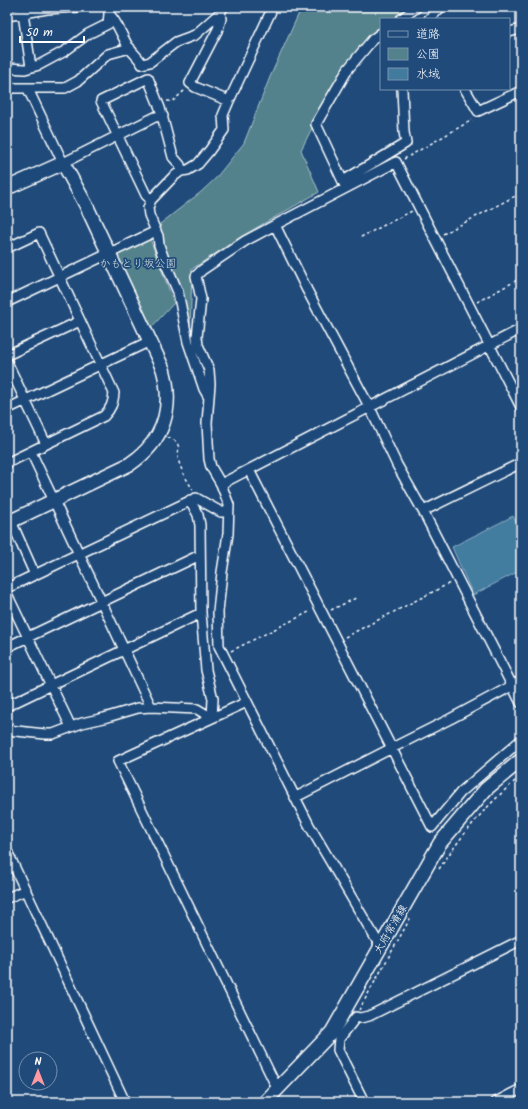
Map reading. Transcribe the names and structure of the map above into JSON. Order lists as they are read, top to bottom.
{
  "streets": {
    "street": ["大府常滑線"]
  },
  "parks": ["かもとり坂公園"],
  "legend": ["道路", "公園", "水域"],
  "scale_bar": "50 m",
  "north": "top"
}
